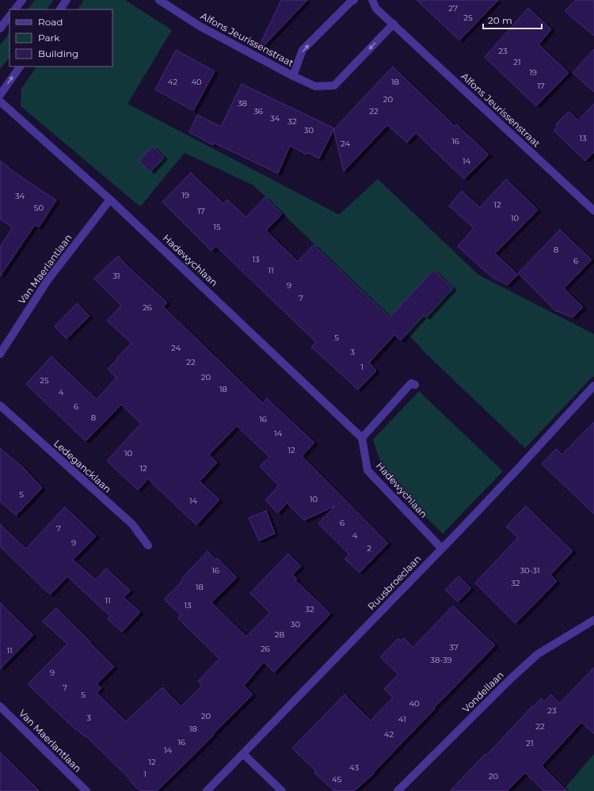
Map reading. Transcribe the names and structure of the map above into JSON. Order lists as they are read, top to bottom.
{
  "streets": {
    "street": [
      "Alfons Jeurissenstraat",
      "Hadewychlaan",
      "Van Maerlantlaan",
      "Ledegancklaan",
      "Ruusbroeclaan",
      "Vondellaan"
    ]
  },
  "crossings": [
    ["Hadewychlaan", "Van Maerlantlaan"],
    ["Hadewychlaan", "Ruusbroeclaan"]
  ],
  "house_numbers": [
    "27",
    "25",
    "23",
    "21",
    "19",
    "42",
    "40",
    "18",
    "17",
    "20",
    "38",
    "36",
    "22",
    "34",
    "32",
    "30",
    "13",
    "16",
    "24",
    "14",
    "19",
    "34",
    "12",
    "50",
    "17",
    "10",
    "15",
    "8",
    "13",
    "6",
    "11",
    "31",
    "9",
    "7",
    "26",
    "5",
    "24",
    "3",
    "22",
    "1",
    "20",
    "25",
    "18",
    "4",
    "6",
    "8",
    "16",
    "14",
    "12",
    "10",
    "12",
    "5",
    "10",
    "14",
    "6",
    "7",
    "4",
    "9",
    "2",
    "16",
    "30-31",
    "32",
    "18",
    "11",
    "13",
    "32",
    "30",
    "28",
    "37",
    "26",
    "11",
    "38-39",
    "9",
    "7",
    "5",
    "40",
    "23",
    "20",
    "3",
    "41",
    "22",
    "18",
    "42",
    "16",
    "21",
    "14",
    "12",
    "43",
    "1",
    "20",
    "45"
  ],
  "legend": ["Road", "Park", "Building"],
  "scale_bar": "20 m"
}
